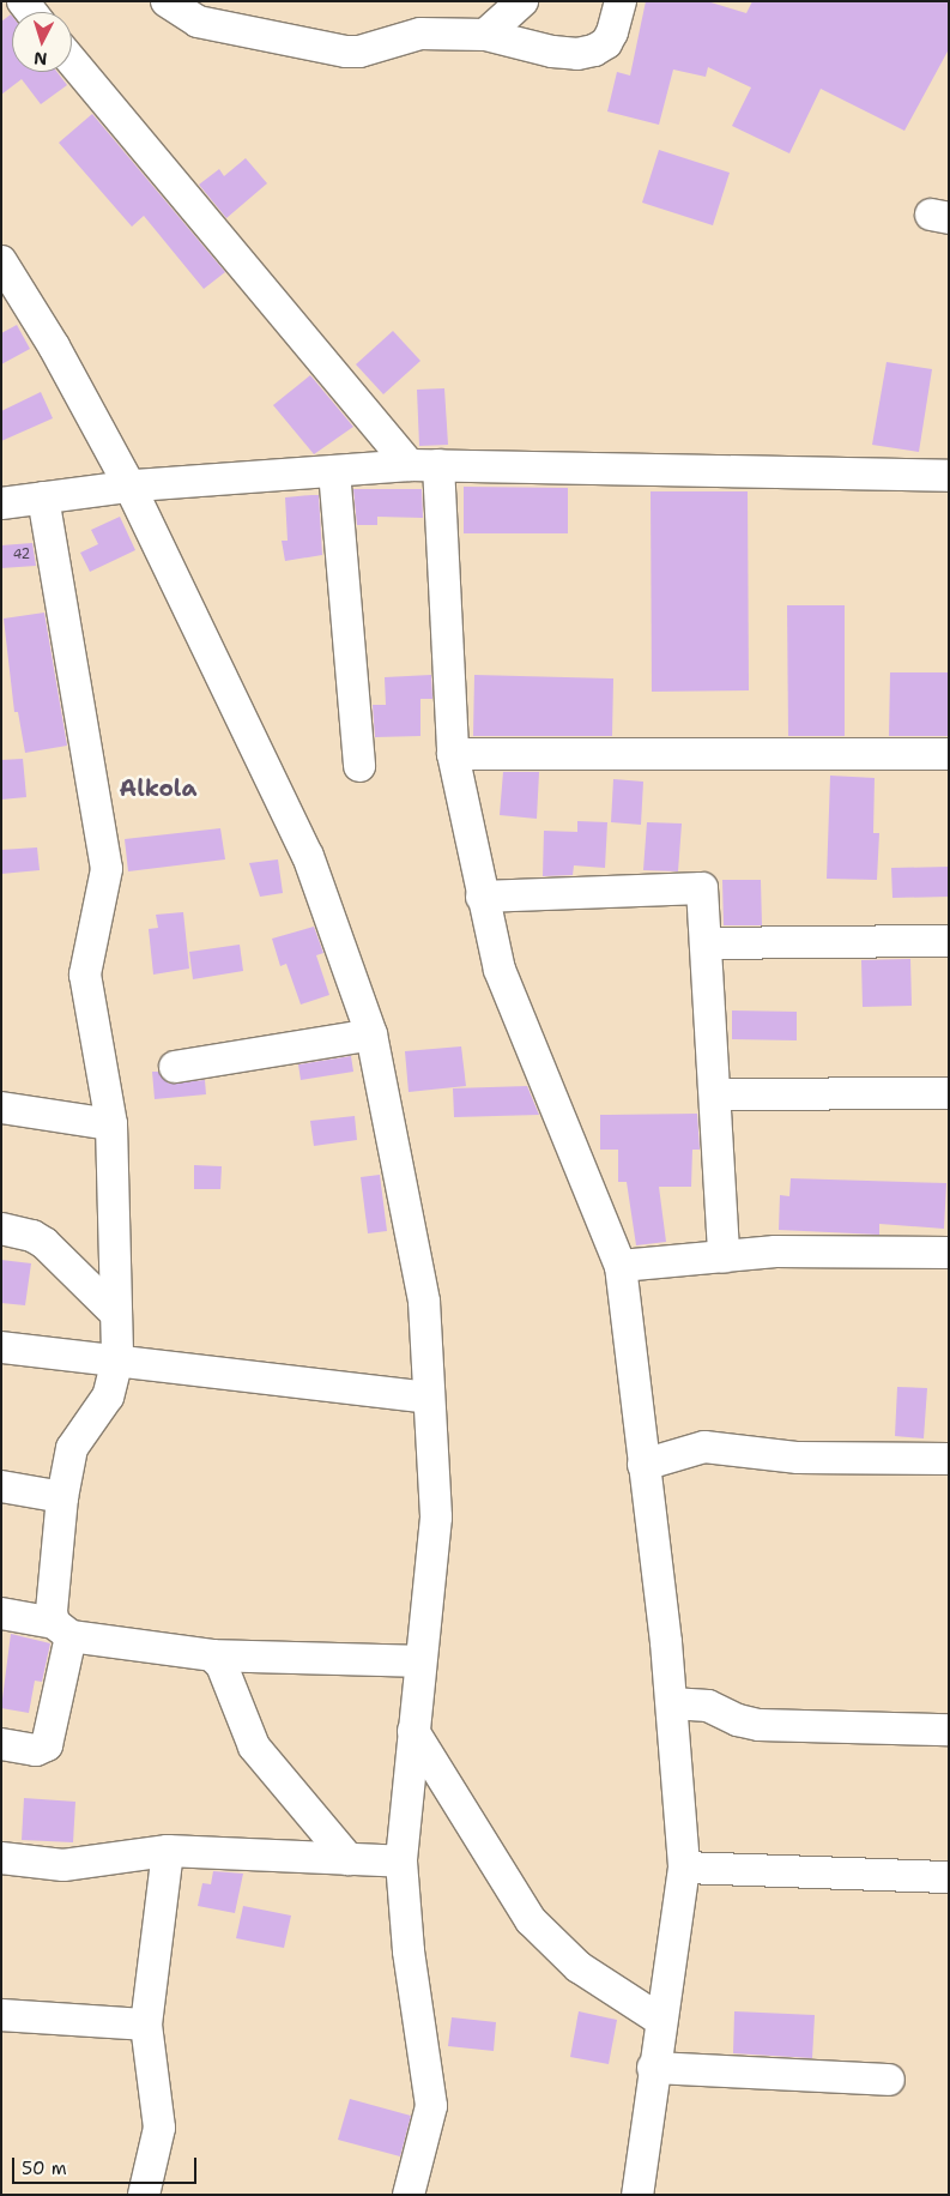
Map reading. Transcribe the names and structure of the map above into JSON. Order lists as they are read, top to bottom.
{
  "districts": ["Alkola"],
  "house_numbers": ["42"],
  "scale_bar": "50 m",
  "north": "bottom"
}
